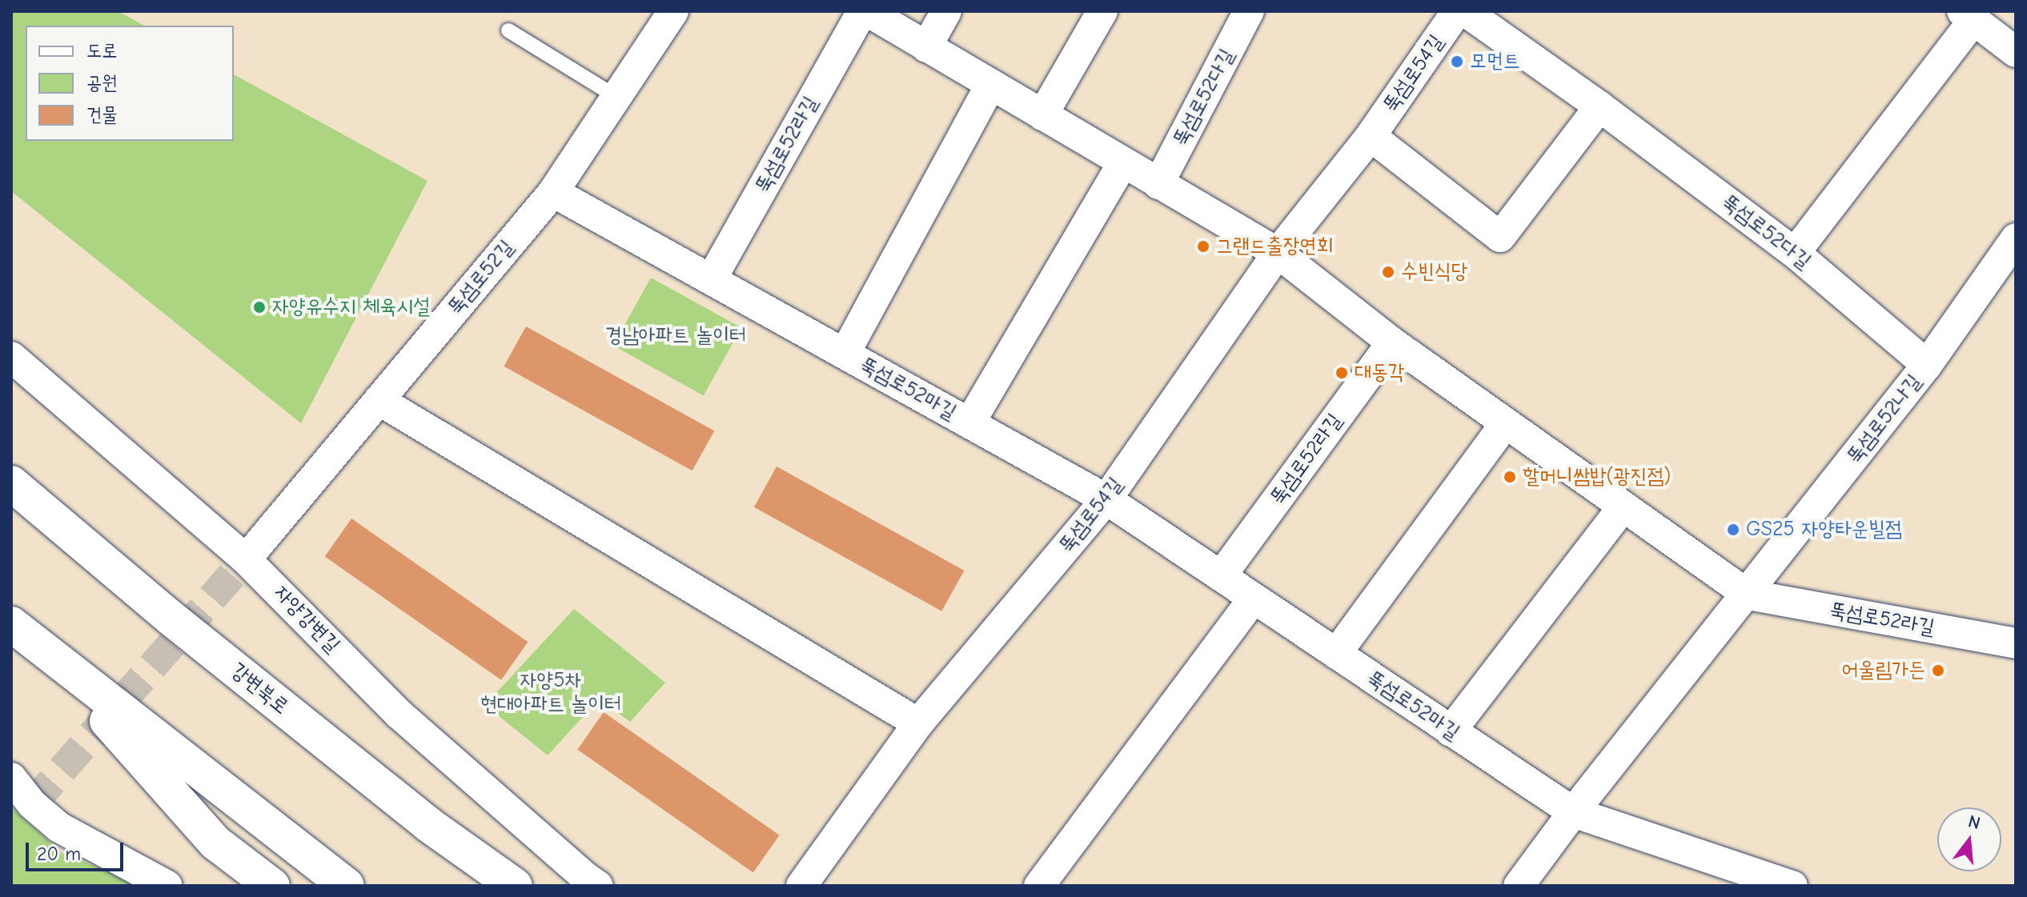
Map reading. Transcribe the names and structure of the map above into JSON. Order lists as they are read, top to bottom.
{
  "streets": {
    "highway": ["강변북로"],
    "street": [
      "뚝섬로54길",
      "뚝섬로52다길",
      "뚝섬로52라길",
      "뚝섬로52길",
      "뚝섬로52마길",
      "뚝섬로52나길",
      "자양강변길"
    ]
  },
  "crossings": [
    ["뚝섬로54길", "뚝섬로52라길"],
    ["뚝섬로54길", "뚝섬로52마길"],
    ["뚝섬로52다길", "뚝섬로52라길"],
    ["뚝섬로52다길", "뚝섬로52나길"],
    ["뚝섬로52라길", "뚝섬로52마길"],
    ["뚝섬로52라길", "뚝섬로52나길"],
    ["뚝섬로52길", "뚝섬로52마길"],
    ["뚝섬로52길", "자양강변길"]
  ],
  "parks": ["경남아파트 놀이터", "자양5차 현대아파트 놀이터"],
  "places": [
    "모먼트",
    "그랜드출장연회",
    "수빈식당",
    "자양유수지 체육시설",
    "대동각",
    "할머니쌈밥(광진점)",
    "GS25 자양타운빌점",
    "어울림가든"
  ],
  "legend": ["도로", "공원", "건물"],
  "scale_bar": "20 m",
  "north": "top"
}
